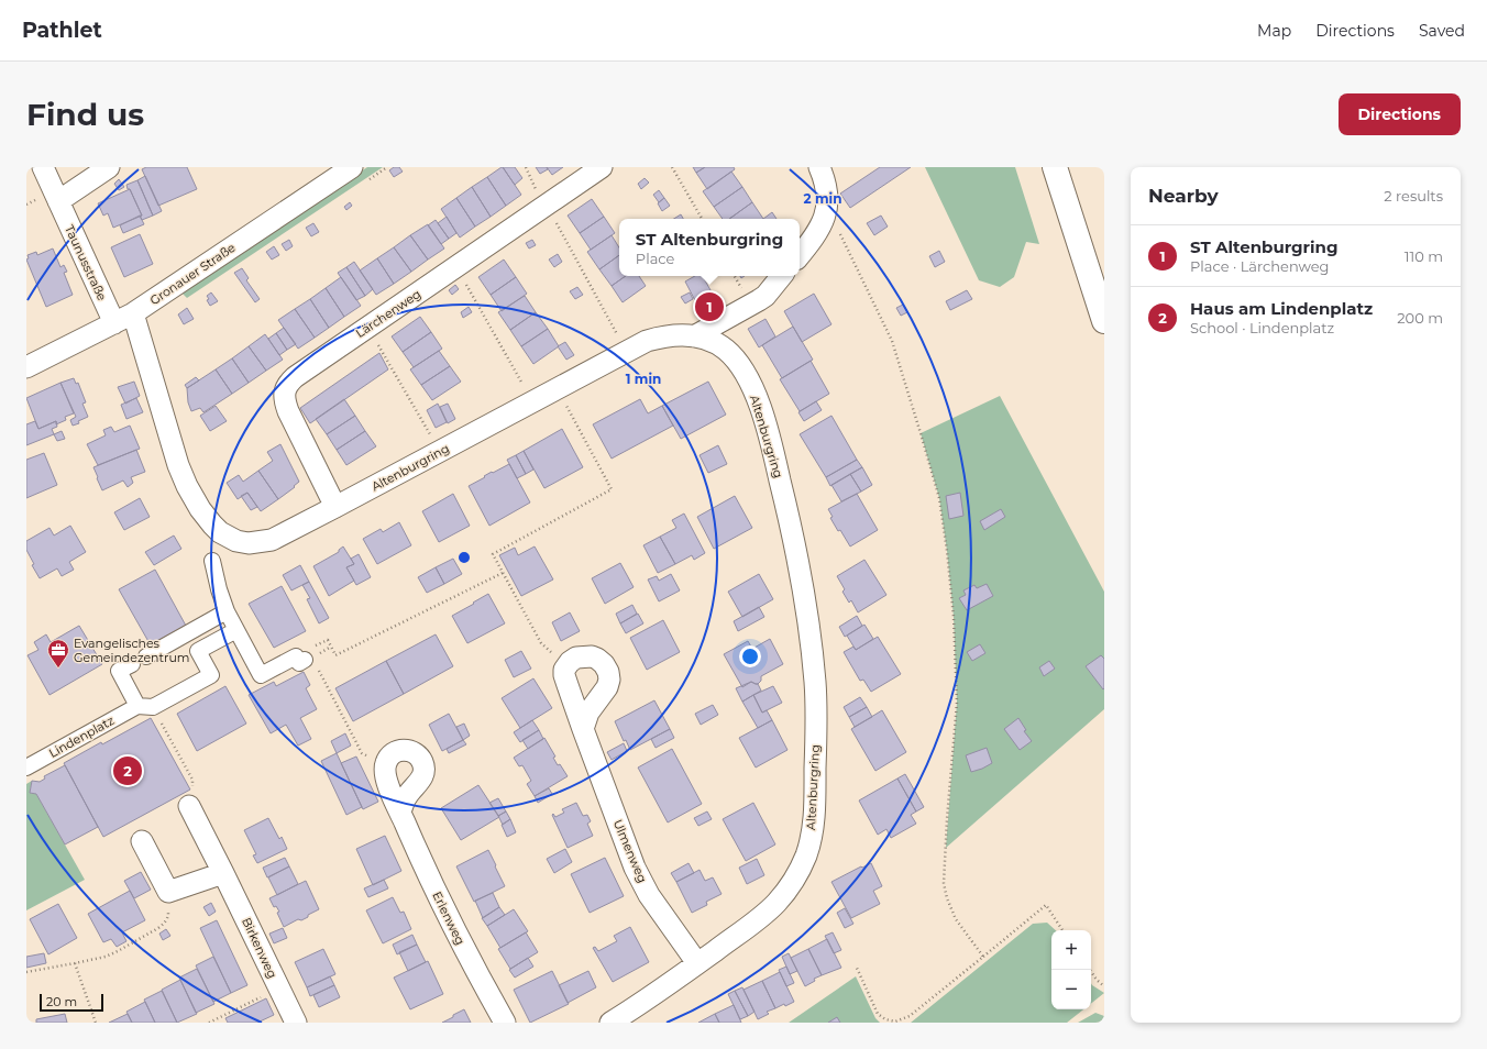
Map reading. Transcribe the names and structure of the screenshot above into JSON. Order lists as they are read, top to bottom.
{
  "streets": {
    "street": [
      "Taunusstraße",
      "Gronauer Straße",
      "Lärchenweg",
      "Altenburgring",
      "Lindenplatz",
      "Ulmenweg",
      "Erlenweg",
      "Birkenweg"
    ]
  },
  "crossings": [
    ["Taunusstraße", "Gronauer Straße"],
    ["Gronauer Straße", "Altenburgring"],
    ["Lärchenweg", "Altenburgring"],
    ["Altenburgring", "Ulmenweg"]
  ],
  "places": {
    "office": ["Evangelisches Gemeindezentrum"]
  },
  "scale_bar": "20 m",
  "page": {
    "header": "Pathlet",
    "nav": ["Map", "Directions", "Saved"],
    "buttons": "Directions",
    "title": "Find us",
    "heading": ["Nearby", "2 results"],
    "popup": ["ST Altenburgring", "Place"],
    "list": [
      {
        "mark": "1",
        "name": "ST Altenburgring",
        "note": "Place · Lärchenweg",
        "value": "110 m"
      },
      {
        "mark": "2",
        "name": "Haus am Lindenplatz",
        "note": "School · Lindenplatz",
        "value": "200 m"
      }
    ],
    "pins": ["1", "2"],
    "map_buttons": ["+", "−"],
    "scale": "20 m"
  },
  "rings": ["2 min", "1 min"]
}
